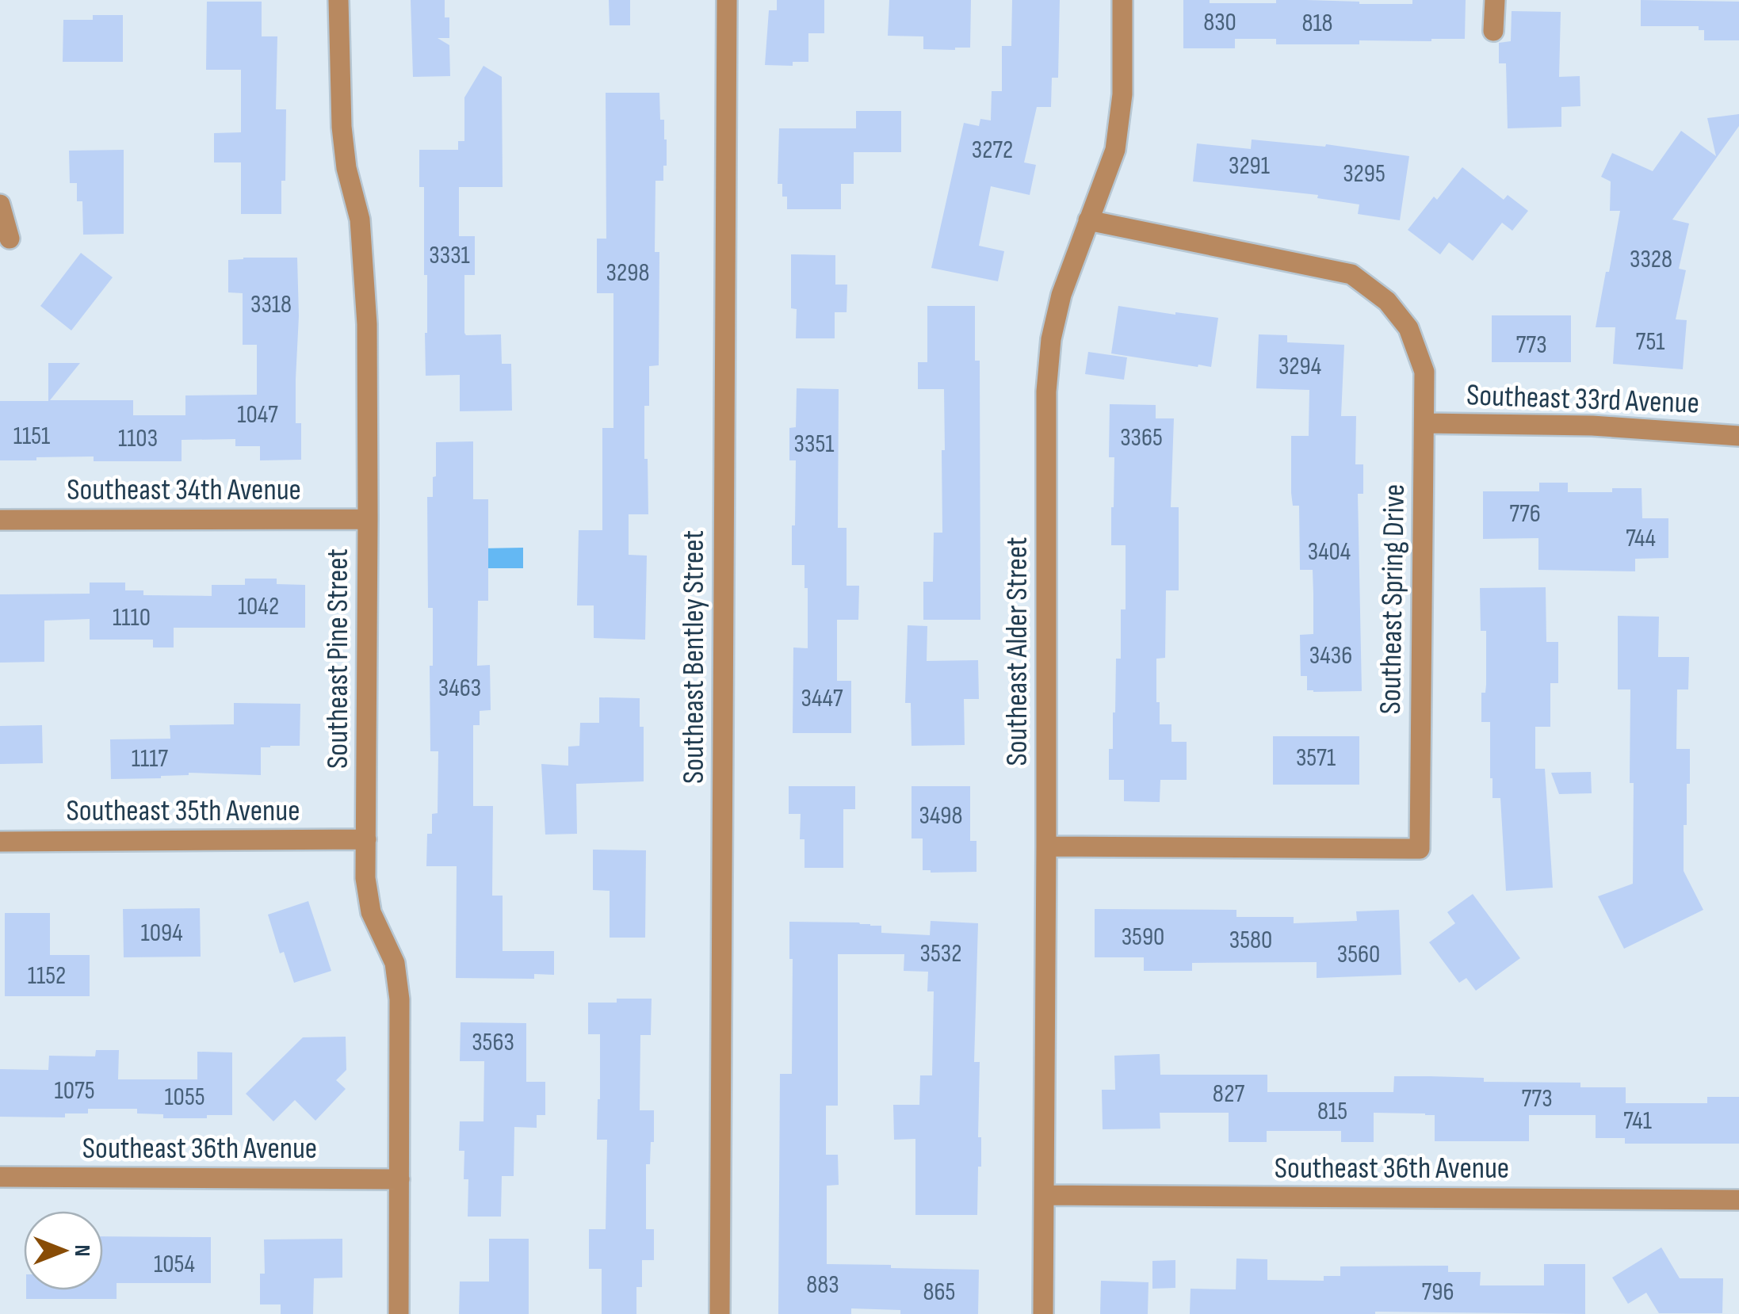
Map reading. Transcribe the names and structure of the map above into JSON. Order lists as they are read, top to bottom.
{
  "streets": {
    "street": [
      "Southeast 33rd Avenue",
      "Southeast 34th Avenue",
      "Southeast Spring Drive",
      "Southeast Alder Street",
      "Southeast Bentley Street",
      "Southeast Pine Street",
      "Southeast 35th Avenue",
      "Southeast 36th Avenue"
    ]
  },
  "crossings": [
    ["Southeast 33rd Avenue", "Southeast Spring Drive"],
    ["Southeast 34th Avenue", "Southeast Pine Street"],
    ["Southeast Spring Drive", "Southeast Alder Street"],
    ["Southeast Alder Street", "Southeast 36th Avenue"],
    ["Southeast Pine Street", "Southeast 35th Avenue"],
    ["Southeast Pine Street", "Southeast 36th Avenue"]
  ],
  "house_numbers": [
    "830",
    "818",
    "3272",
    "3291",
    "3295",
    "3331",
    "3328",
    "3298",
    "3318",
    "751",
    "773",
    "3294",
    "1047",
    "1151",
    "3365",
    "1103",
    "3351",
    "776",
    "744",
    "3404",
    "1042",
    "1110",
    "3436",
    "3463",
    "3447",
    "3571",
    "1117",
    "3498",
    "1094",
    "3590",
    "3580",
    "3532",
    "3560",
    "1152",
    "3563",
    "1075",
    "827",
    "1055",
    "773",
    "815",
    "741",
    "1054",
    "883",
    "865",
    "796"
  ],
  "north": "right"
}
